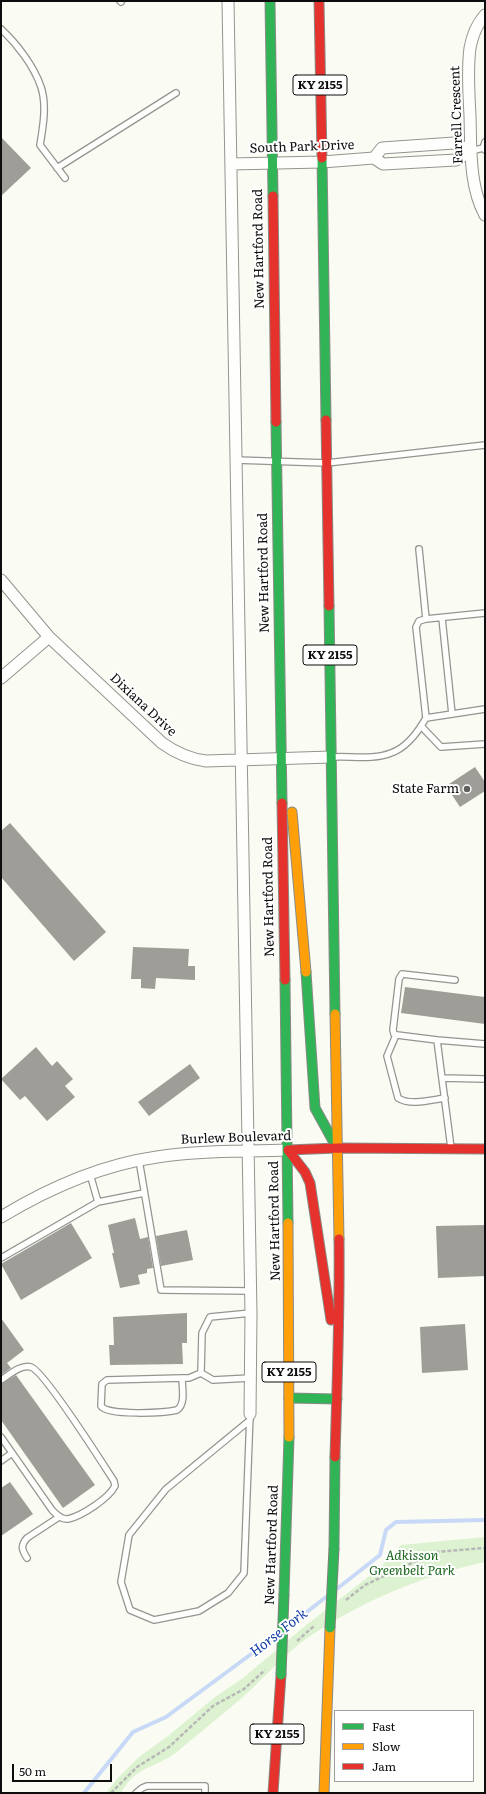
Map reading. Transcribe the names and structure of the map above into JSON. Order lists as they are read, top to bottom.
{
  "streets": {
    "main road": ["KY 2155", "New Hartford Road", "Burlew Boulevard"],
    "street": ["Farrell Crescent", "South Park Drive", "Dixiana Drive"]
  },
  "crossings": [
    ["KY 2155", "South Park Drive"],
    ["KY 2155", "Dixiana Drive"],
    ["KY 2155", "Burlew Boulevard"],
    ["Farrell Crescent", "South Park Drive"],
    ["South Park Drive", "New Hartford Road"],
    ["New Hartford Road", "Dixiana Drive"],
    ["New Hartford Road", "Burlew Boulevard"]
  ],
  "water": ["Horse Fork"],
  "parks": ["Adkisson Greenbelt Park"],
  "places": ["State Farm"],
  "legend": ["Fast", "Slow", "Jam"],
  "scale_bar": "50 m"
}
